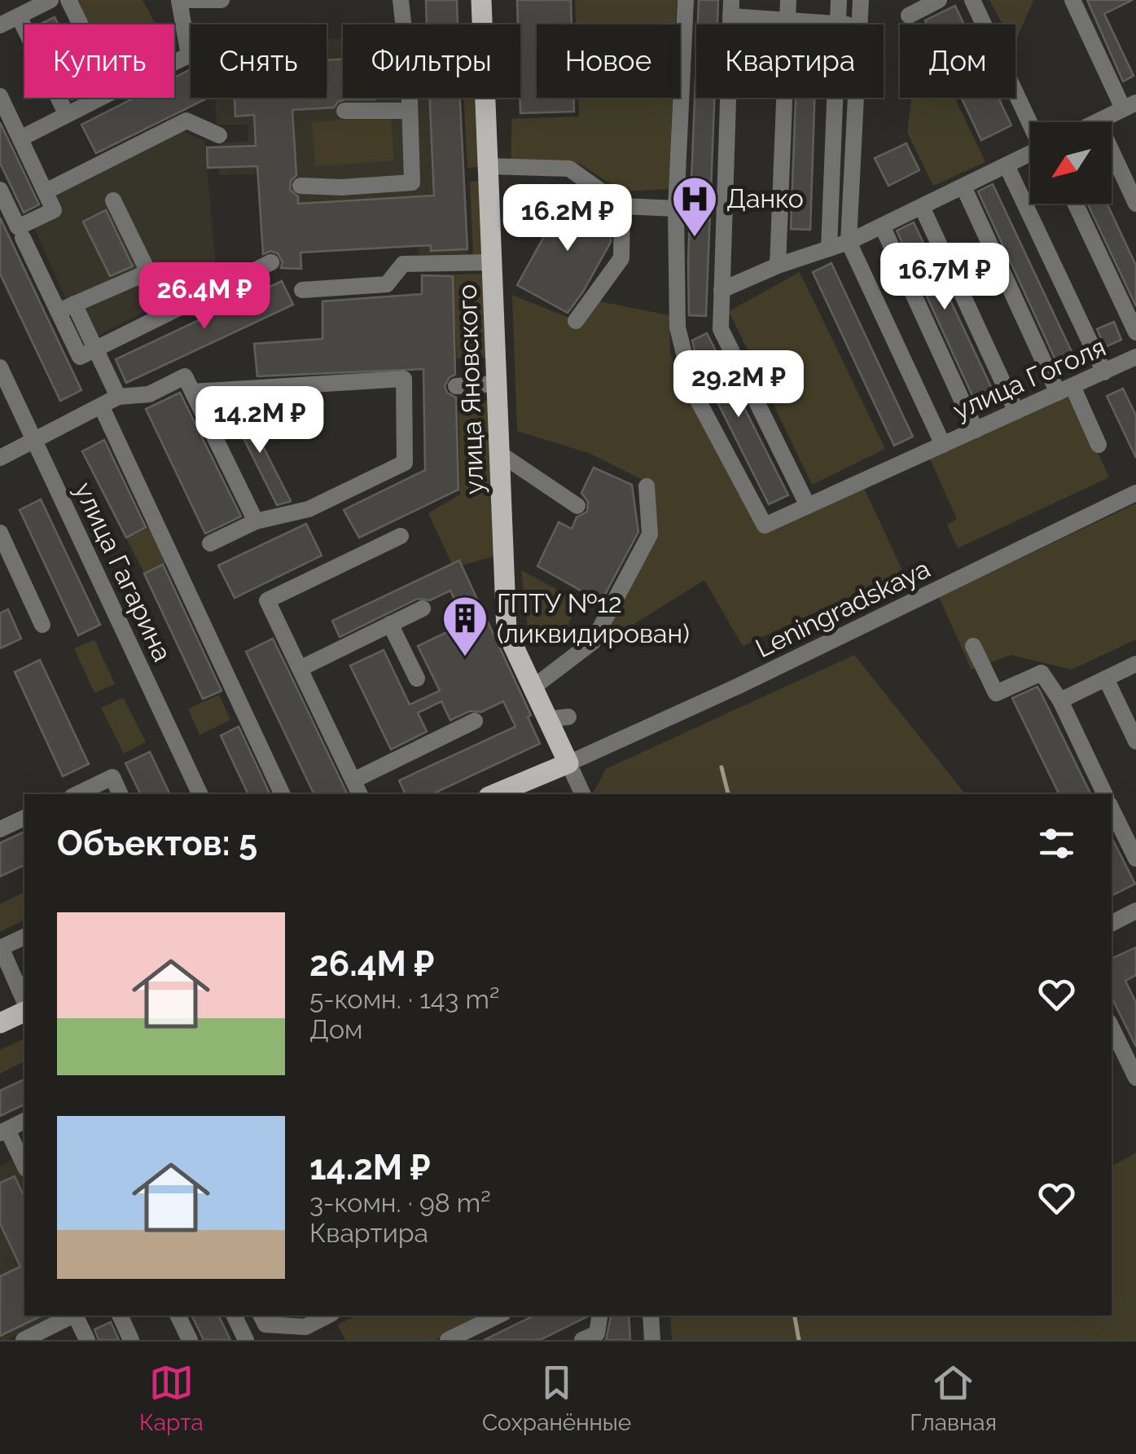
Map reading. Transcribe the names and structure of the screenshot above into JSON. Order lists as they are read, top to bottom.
{
  "streets": {
    "main road": ["улица Яновского"],
    "street": ["улица Гоголя", "улица Гагарина", "Leningradskaya"]
  },
  "crossings": [
    ["улица Яновского", "Leningradskaya"]
  ],
  "places": {
    "hospital": ["Данко"],
    "building": ["ГПТУ №12 (ликвидирован)"]
  },
  "north": "bottom left",
  "page": {
    "chip": [
      "Купить",
      "Снять",
      "Фильтры",
      "Новое",
      "Квартира",
      "Дом"
    ],
    "price": [
      "16.2M ₽",
      "16.7M ₽",
      "26.4M ₽",
      "29.2M ₽",
      "14.2M ₽"
    ],
    "heading": "Объектов: 5",
    "list": [
      {
        "name": "26.4M ₽",
        "note": "5-комн. · 143 m² · Дом"
      },
      {
        "name": "14.2M ₽",
        "note": "3-комн. · 98 m² · Квартира"
      }
    ],
    "tabs": ["Карта", "Сохранённые", "Главная"]
  }
}
